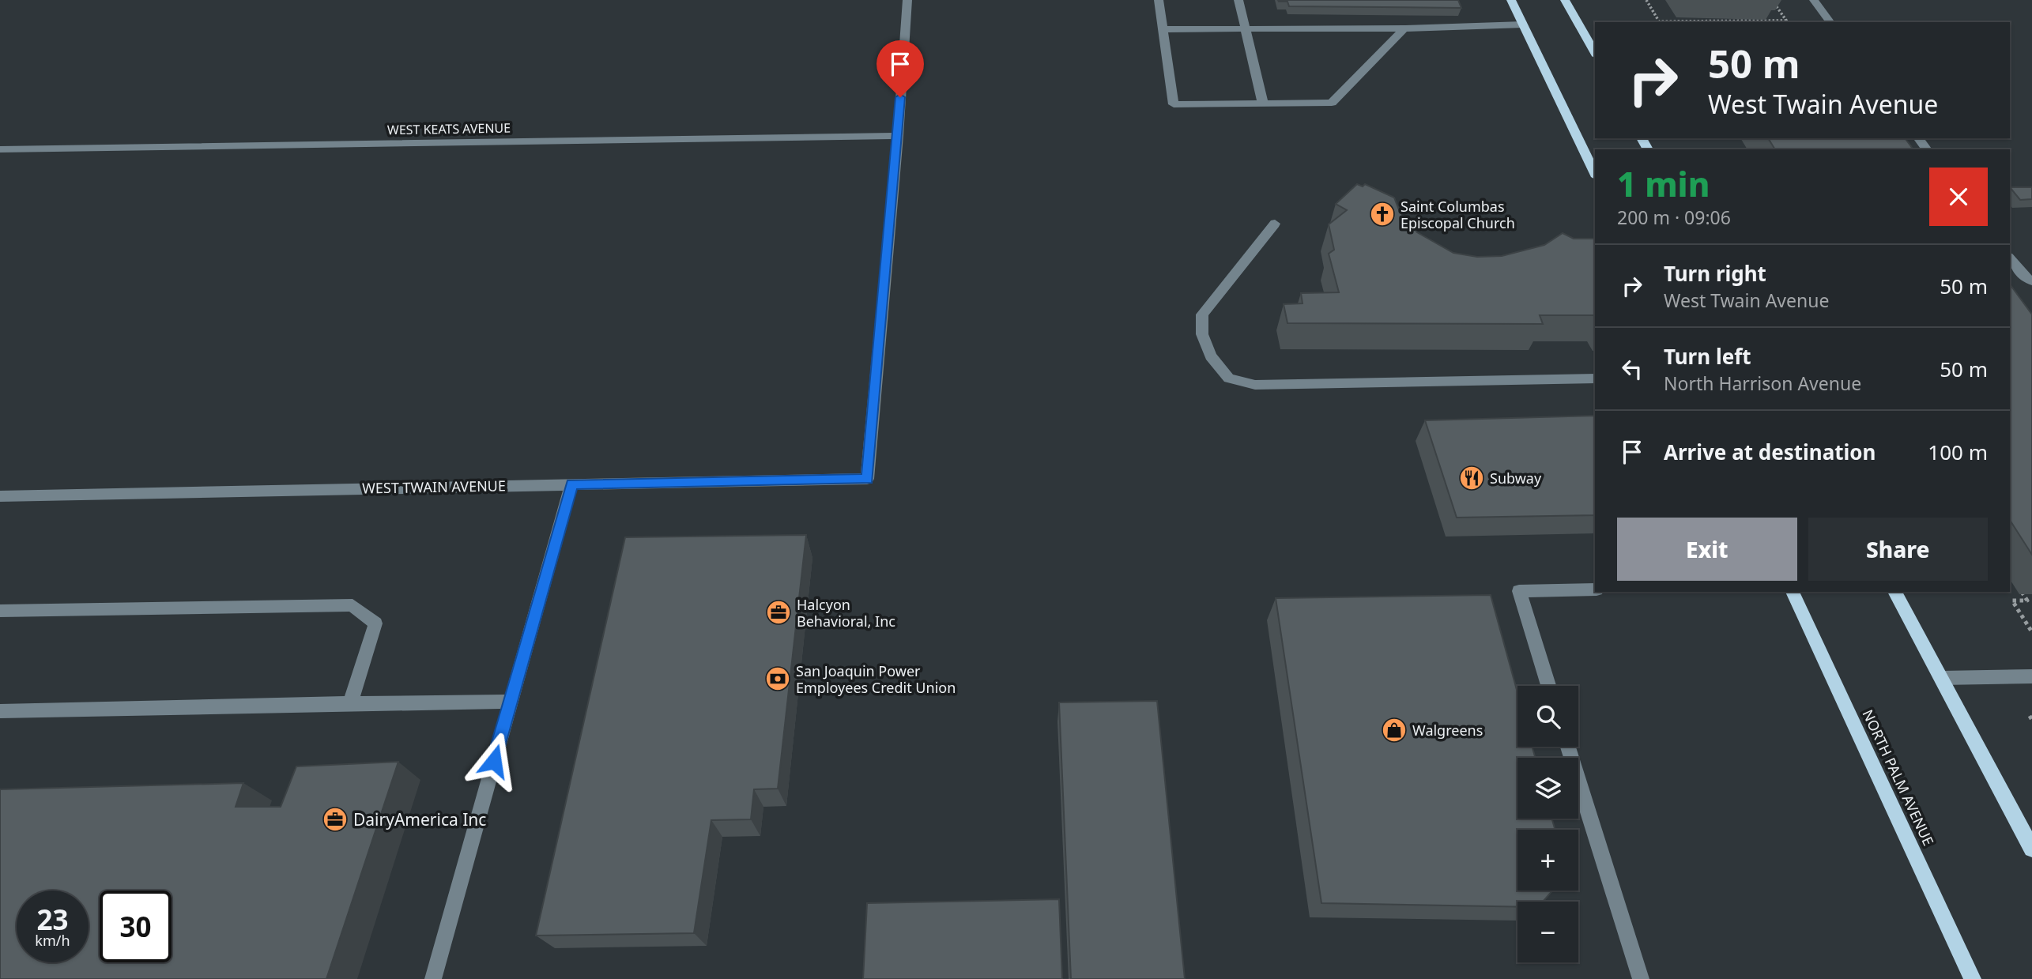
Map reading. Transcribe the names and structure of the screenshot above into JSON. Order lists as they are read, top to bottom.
{
  "streets": {
    "main road": ["NORTH PALM AVENUE"],
    "street": ["WEST KEATS AVENUE", "WEST TWAIN AVENUE"]
  },
  "crossings": [
    ["WEST KEATS AVENUE", "WEST TWAIN AVENUE"]
  ],
  "places": {
    "church": ["Saint Columbas Episcopal Church"],
    "restaurant": ["Subway"],
    "office": ["Halcyon Behavioral, Inc", "DairyAmerica Inc"],
    "bank": ["San Joaquin Power Employees Credit Union"],
    "shop": ["Walgreens"]
  },
  "page": {
    "turn": ["50 m", "West Twain Avenue"],
    "heading": ["1 min", "200 m · 09:06"],
    "list": [
      {
        "name": "Turn right",
        "note": "West Twain Avenue",
        "value": "50 m"
      },
      {
        "name": "Turn left",
        "note": "North Harrison Avenue",
        "value": "50 m"
      },
      {
        "name": "Arrive at destination",
        "value": "100 m"
      }
    ],
    "buttons": ["Exit", "Share"],
    "map_buttons": ["+", "−"],
    "speed": "23 km/h",
    "limit": "30"
  }
}
